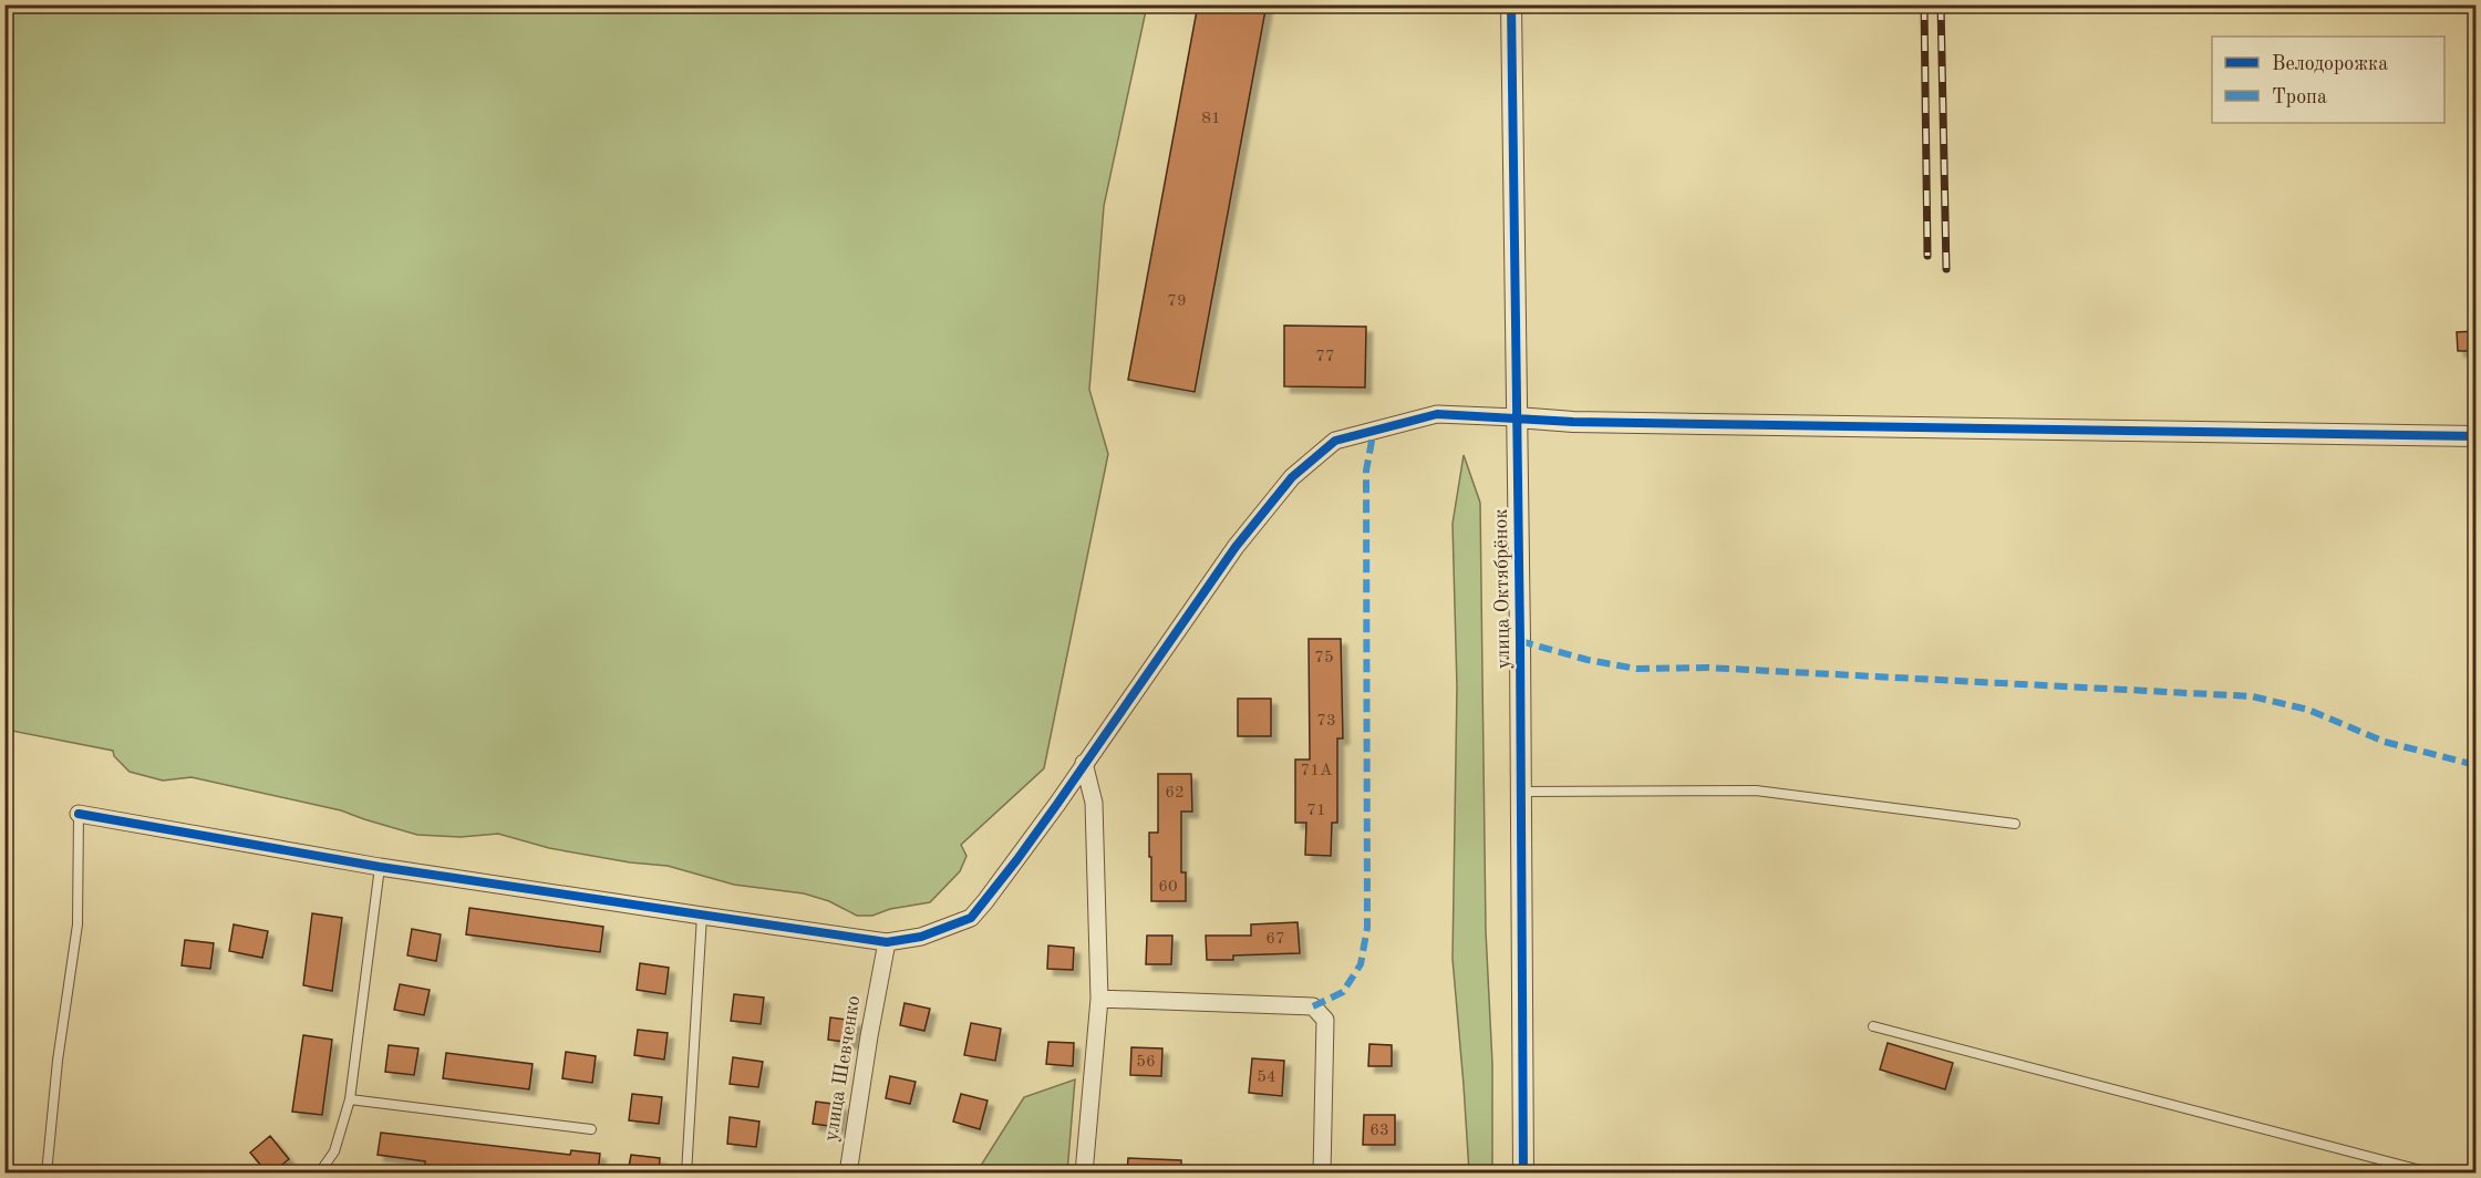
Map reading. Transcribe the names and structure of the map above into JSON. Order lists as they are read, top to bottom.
{
  "streets": {
    "street": ["улица Октябрёнок", "улица Шевченко"]
  },
  "house_numbers": [
    "81",
    "79",
    "77",
    "75",
    "73",
    "71А",
    "62",
    "71",
    "60",
    "67",
    "56",
    "54",
    "63"
  ],
  "legend": ["Велодорожка", "Тропа"]
}
